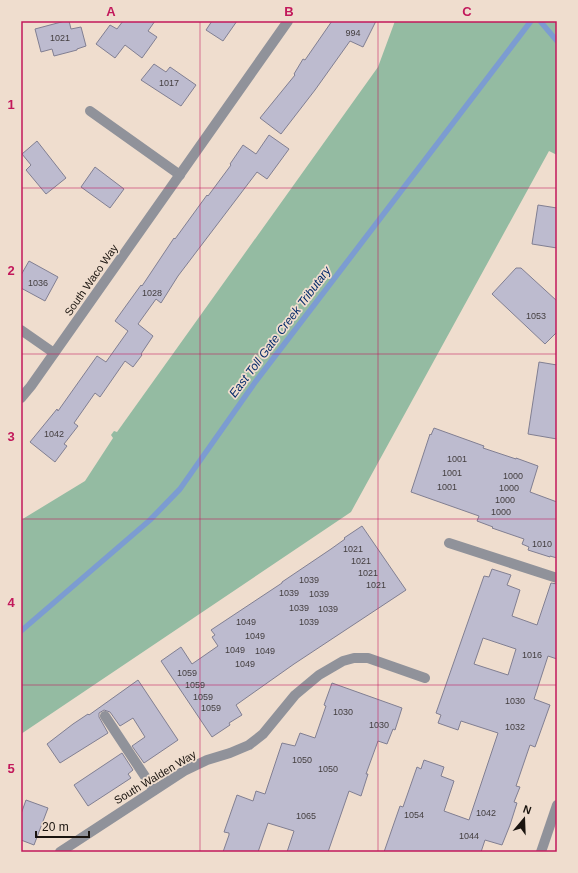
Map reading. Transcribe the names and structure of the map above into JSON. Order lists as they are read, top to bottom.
{
  "streets": {
    "street": ["South Waco Way", "South Walden Way"]
  },
  "water": ["East Toll Gate Creek Tributary"],
  "house_numbers": [
    "994",
    "1021",
    "1017",
    "1036",
    "1028",
    "1053",
    "1042",
    "1001",
    "1001",
    "1000",
    "1001",
    "1000",
    "1000",
    "1000",
    "1010",
    "1021",
    "1021",
    "1021",
    "1039",
    "1021",
    "1039",
    "1039",
    "1039",
    "1039",
    "1049",
    "1039",
    "1049",
    "1049",
    "1049",
    "1016",
    "1049",
    "1059",
    "1059",
    "1059",
    "1030",
    "1059",
    "1030",
    "1030",
    "1032",
    "1050",
    "1050",
    "1042",
    "1054",
    "1065",
    "1044"
  ],
  "scale_bar": "20 m",
  "north": "top",
  "grid": {
    "columns": ["A", "B", "C"],
    "rows": [
      "1",
      "2",
      "3",
      "4",
      "5"
    ]
  }
}
